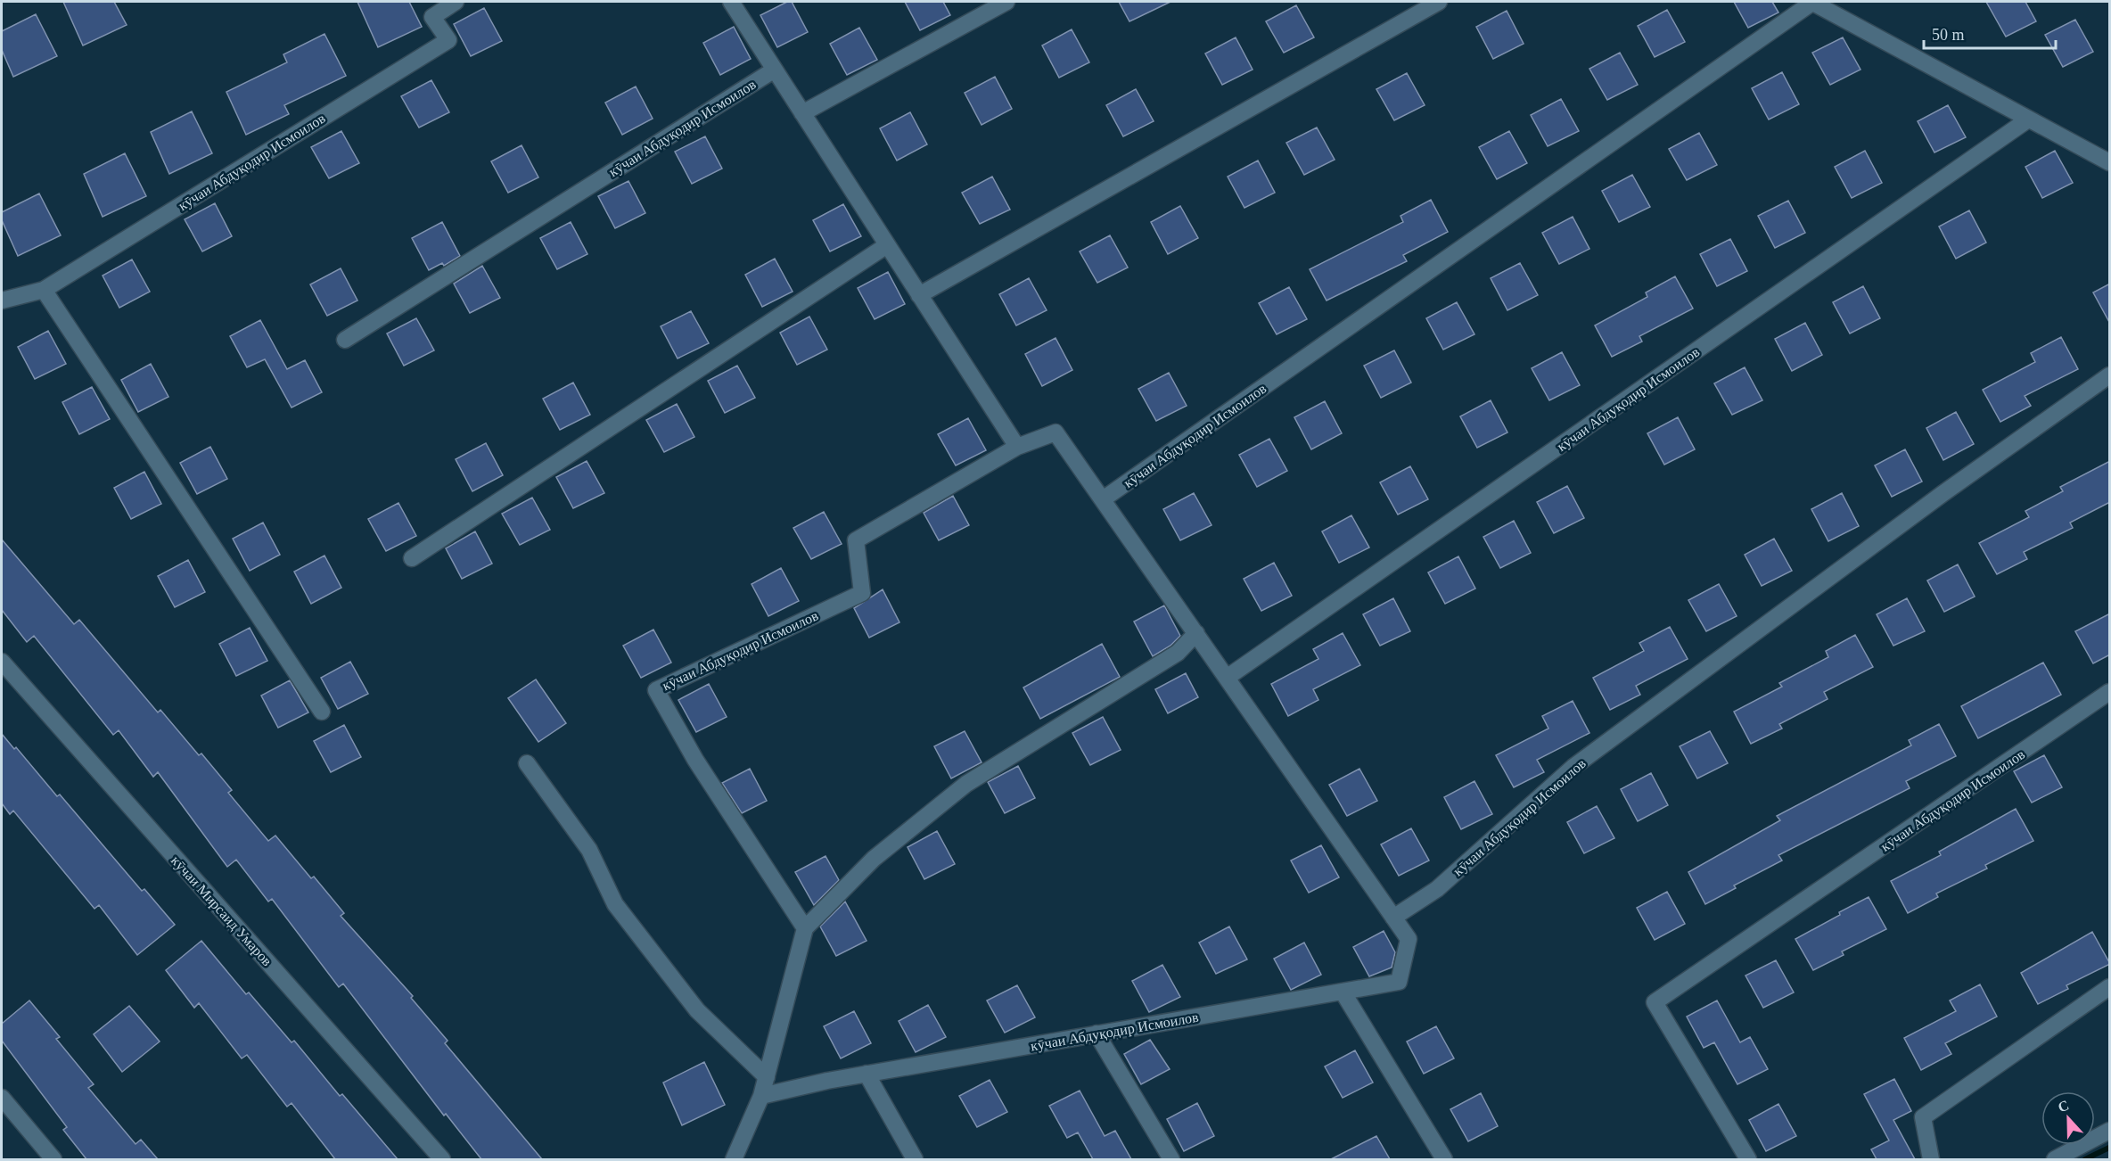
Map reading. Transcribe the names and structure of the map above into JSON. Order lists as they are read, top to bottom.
{
  "streets": {
    "street": ["кӯчаи Абдуқодир Исмоилов", "кӯчаи Мирсаид Умаров"]
  },
  "scale_bar": "50 m",
  "north": "top"
}
